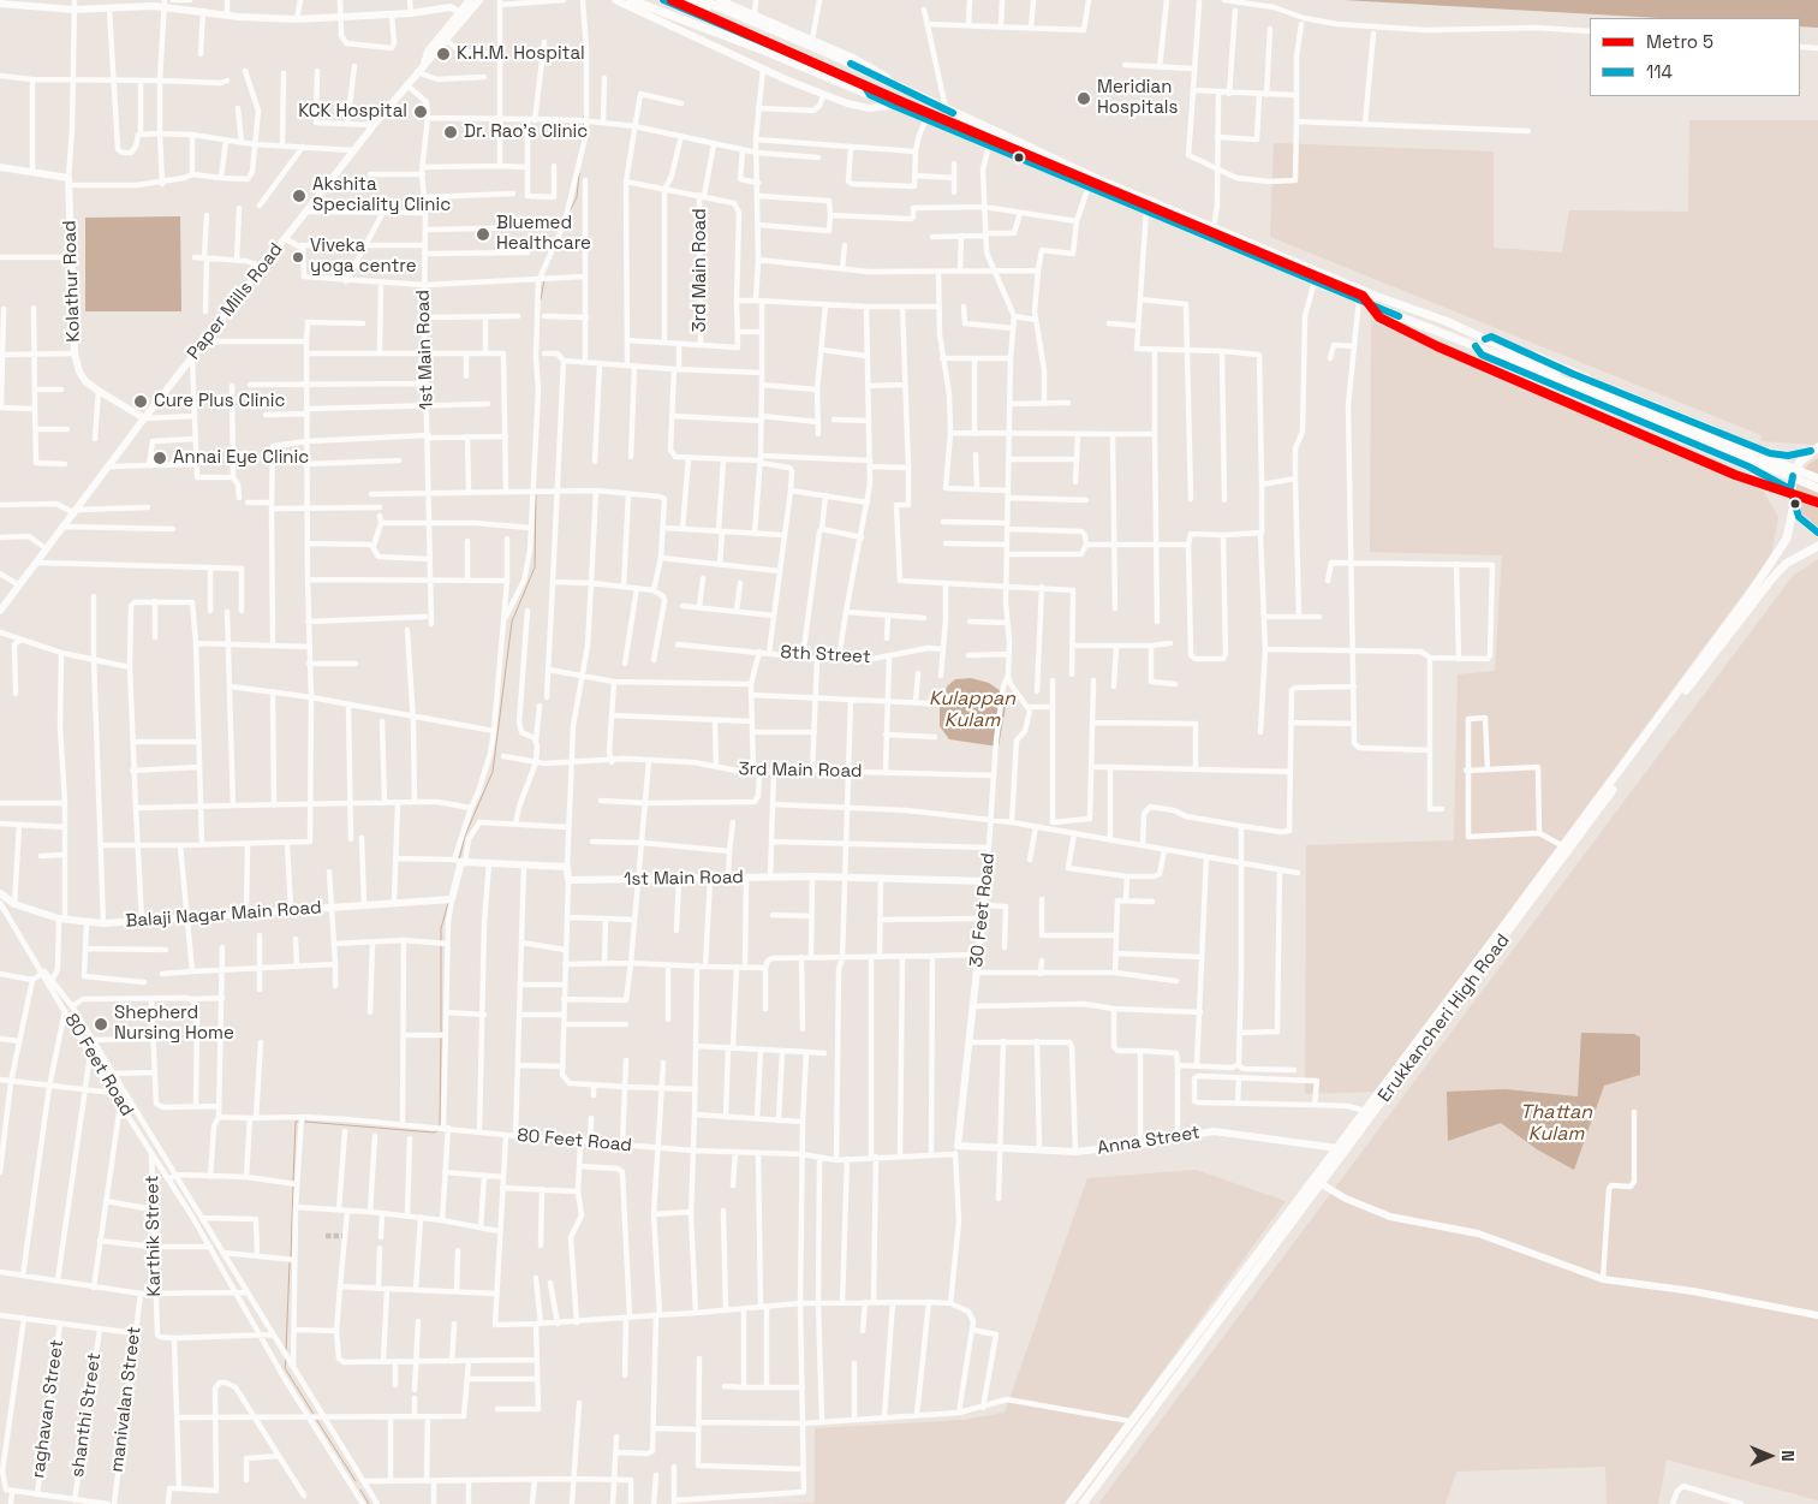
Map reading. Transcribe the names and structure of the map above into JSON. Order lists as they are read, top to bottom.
{
  "streets": {
    "main road": [
      "Kolathur Road",
      "Paper Mills Road",
      "1st Main Road",
      "30 Feet Road",
      "Balaji Nagar Main Road",
      "Erukkancheri High Road",
      "Anna Street"
    ],
    "street": [
      "3rd Main Road",
      "8th Street",
      "80 Feet Road",
      "Karthik Street",
      "manivalan Street",
      "raghavan Street",
      "shanthi Street"
    ]
  },
  "crossings": [
    ["3rd Main Road", "30 Feet Road"],
    ["Kolathur Road", "Paper Mills Road"],
    ["1st Main Road", "30 Feet Road"],
    ["30 Feet Road", "80 Feet Road"],
    ["30 Feet Road", "Anna Street"],
    ["80 Feet Road", "Anna Street"],
    ["80 Feet Road", "Karthik Street"]
  ],
  "water": ["Kulappan Kulam", "Thattan Kulam"],
  "places": [
    "K.H.M. Hospital",
    "Meridian Hospitals",
    "KCK Hospital",
    "Dr. Rao's Clinic",
    "Akshita Speciality Clinic",
    "Bluemed Healthcare",
    "Viveka yoga centre",
    "Cure Plus Clinic",
    "Annai Eye Clinic",
    "Shepherd Nursing Home"
  ],
  "lines": ["metro line 5", "transit line 114"],
  "legend": ["Metro 5", "114"],
  "north": "right"
}
